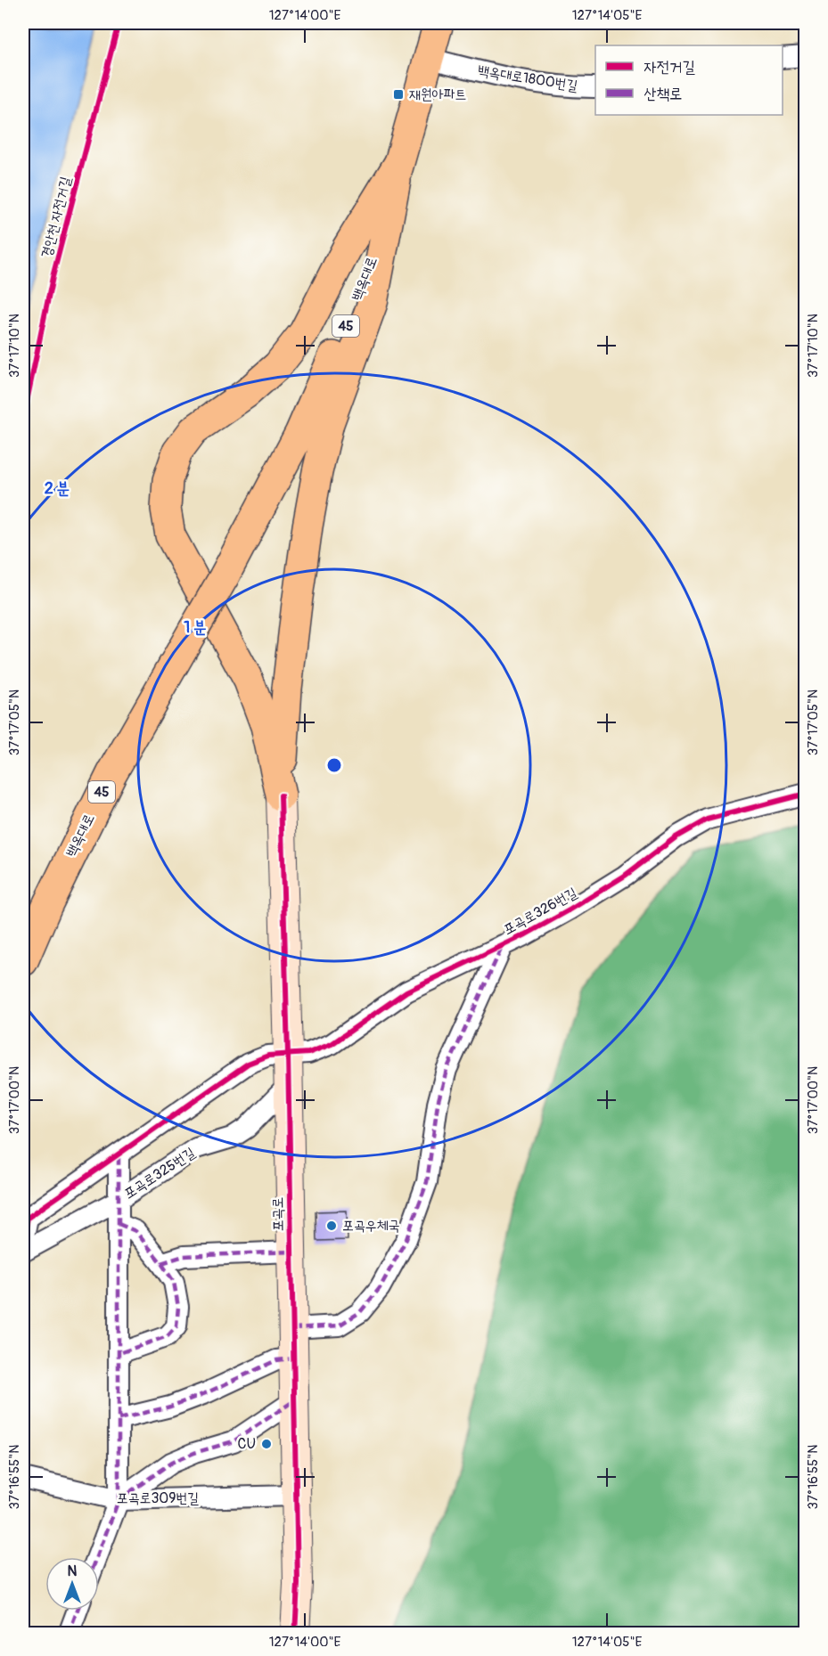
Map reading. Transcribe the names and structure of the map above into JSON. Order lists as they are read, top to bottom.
{
  "streets": {
    "main road": ["백옥대로", "45"],
    "street": [
      "백옥대로1800번길",
      "포곡로326번길",
      "포곡로325번길",
      "포곡로",
      "포곡로309번길"
    ],
    "cycle path": ["경안천 자전거길"]
  },
  "crossings": [
    ["백옥대로1800번길", "백옥대로"],
    ["포곡로326번길", "포곡로"],
    ["포곡로325번길", "포곡로"],
    ["포곡로", "포곡로309번길"]
  ],
  "places": {
    "transit": ["재원아파트"],
    "other": ["포곡우체국", "CU"]
  },
  "legend": ["자전거길", "산책로"],
  "north": "top",
  "coordinates": [
    "127°14'00\"E",
    "127°14'05\"E",
    "37°17'10\"N",
    "37°17'05\"N",
    "37°17'00\"N",
    "37°16'55\"N"
  ],
  "rings": ["2 분", "1 분"]
}
